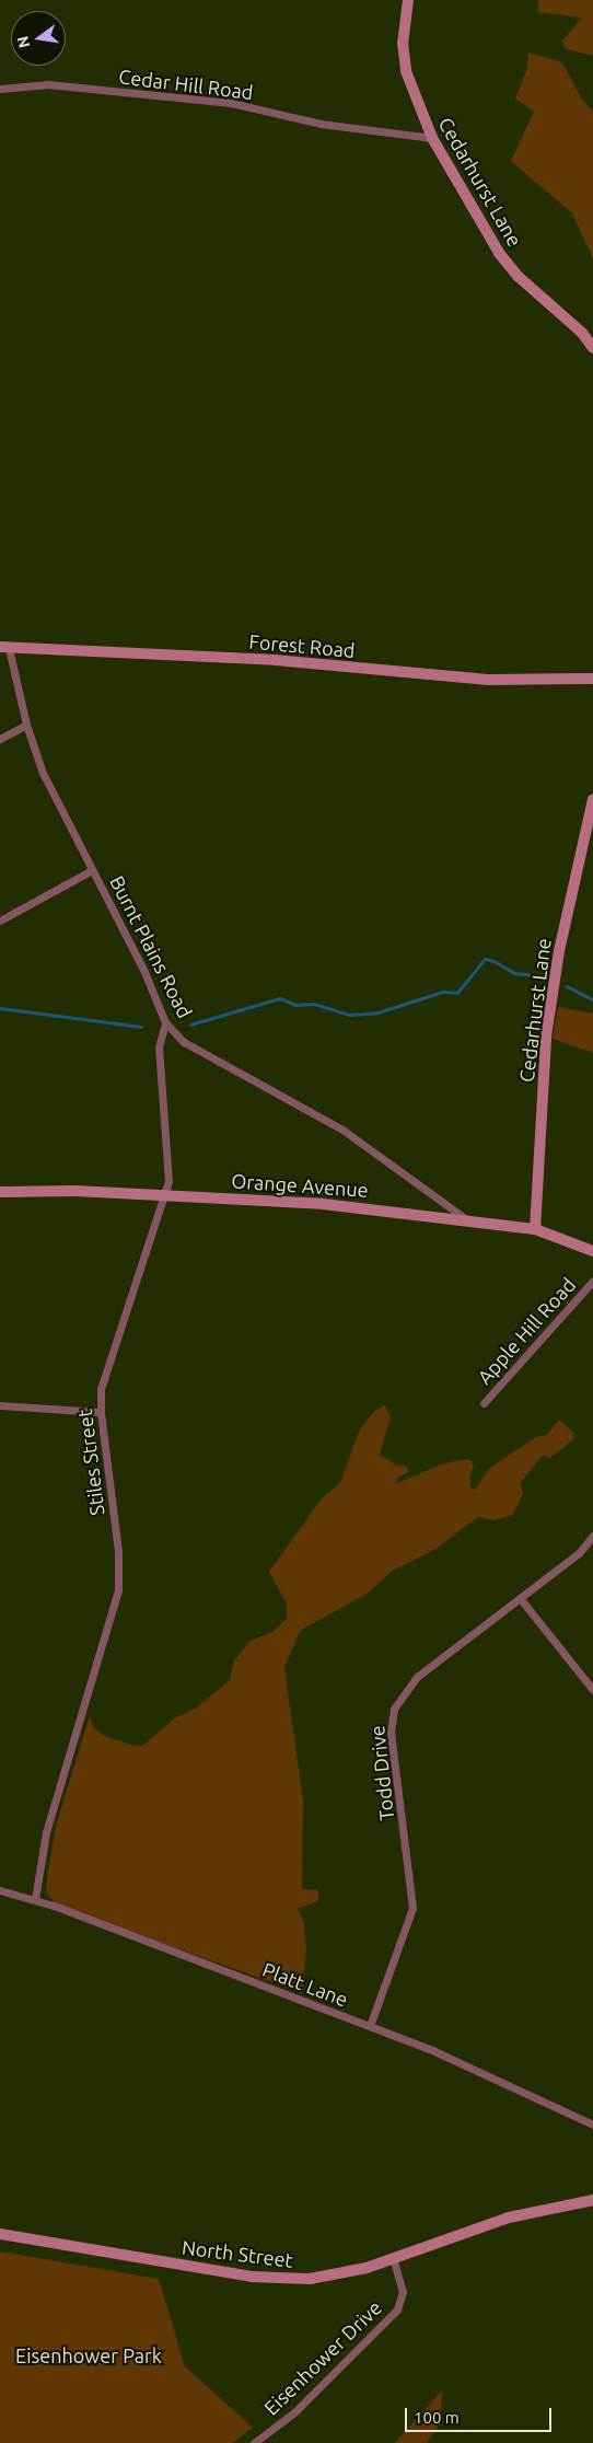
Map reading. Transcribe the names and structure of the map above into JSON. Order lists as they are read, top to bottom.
{
  "streets": {
    "main road": [
      "Cedarhurst Lane",
      "Forest Road",
      "Orange Avenue",
      "North Street"
    ],
    "street": [
      "Cedar Hill Road",
      "Burnt Plains Road",
      "Apple Hill Road",
      "Stiles Street",
      "Todd Drive",
      "Platt Lane",
      "Eisenhower Drive"
    ]
  },
  "crossings": [
    ["Cedar Hill Road", "Cedarhurst Lane"],
    ["Cedarhurst Lane", "Orange Avenue"],
    ["Forest Road", "Burnt Plains Road"],
    ["Burnt Plains Road", "Orange Avenue"],
    ["Burnt Plains Road", "Stiles Street"],
    ["Orange Avenue", "Stiles Street"],
    ["Stiles Street", "Platt Lane"],
    ["Todd Drive", "Platt Lane"],
    ["North Street", "Eisenhower Drive"]
  ],
  "parks": ["Eisenhower Park"],
  "scale_bar": "100 m",
  "north": "left"
}
